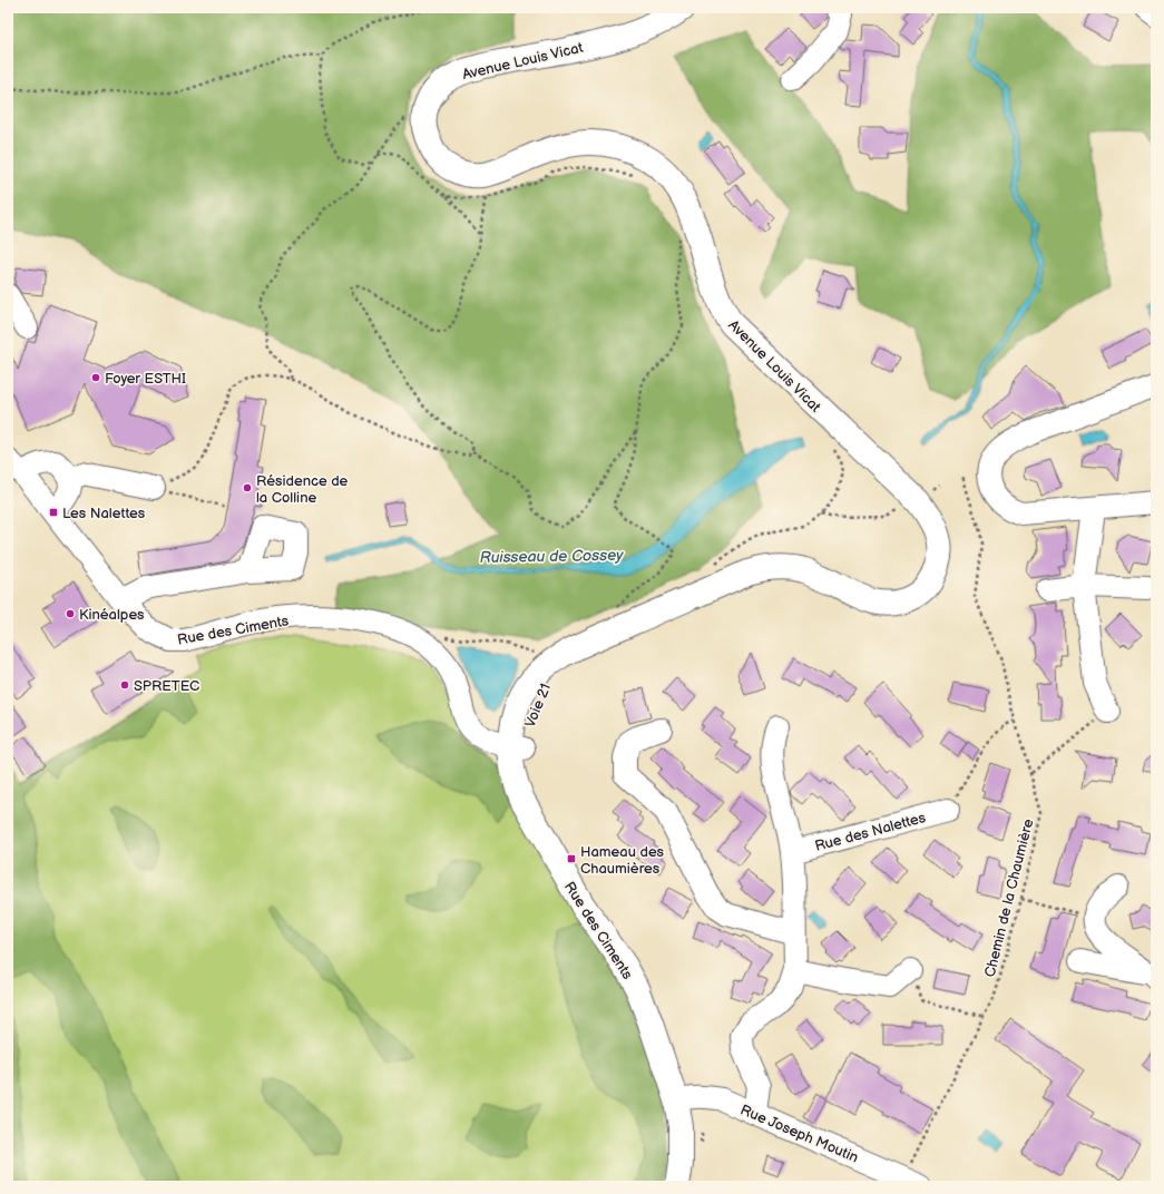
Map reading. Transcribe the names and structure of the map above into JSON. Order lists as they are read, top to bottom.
{
  "streets": {
    "main road": ["Avenue Louis Vicat", "Rue des Ciments", "Voie 21"],
    "street": ["Rue des Nalettes", "Rue Joseph Moutin"],
    "path": ["Chemin de la Chaumière"]
  },
  "crossings": [
    ["Avenue Louis Vicat", "Voie 21"],
    ["Rue des Ciments", "Voie 21"],
    ["Rue des Ciments", "Rue Joseph Moutin"],
    ["Chemin de la Chaumière", "Rue Joseph Moutin"]
  ],
  "water": ["Ruisseau de Cossey"],
  "places": {
    "other": [
      "Foyer ESTHI",
      "Résidence de la Colline",
      "Kinéalpes",
      "SPRETEC"
    ],
    "transit": ["Les Nalettes", "Hameau des Chaumières"]
  }
}
